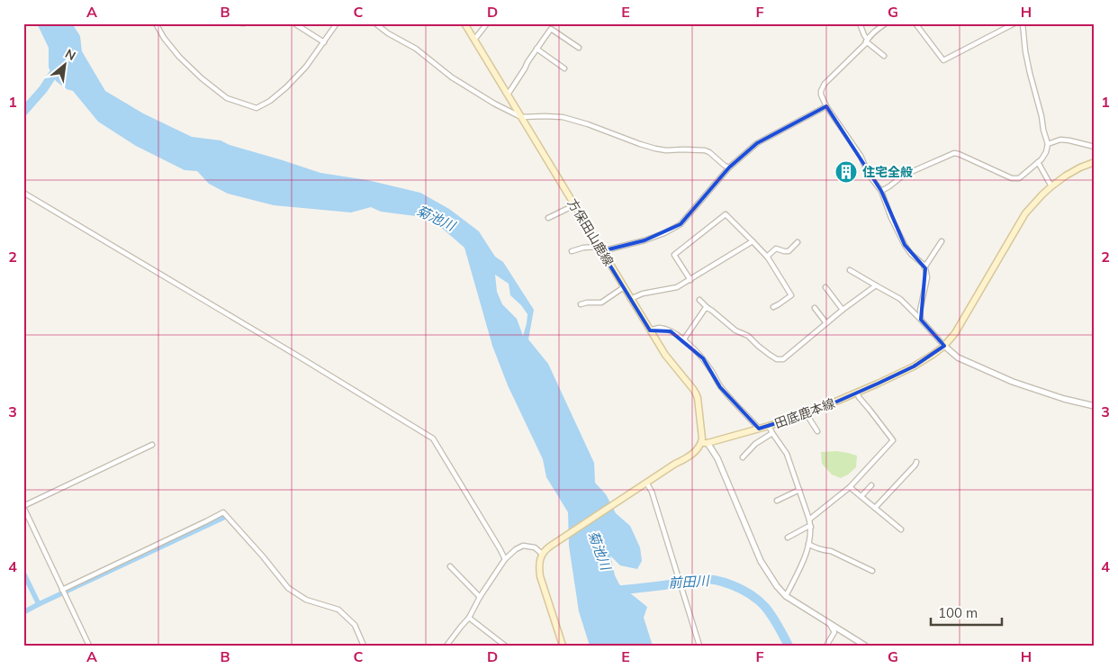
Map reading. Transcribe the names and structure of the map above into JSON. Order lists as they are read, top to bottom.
{
  "streets": {
    "main road": ["方保田山鹿線", "田底鹿本線"]
  },
  "crossings": [
    ["方保田山鹿線", "田底鹿本線"]
  ],
  "water": ["菊池川", "前田川"],
  "places": {
    "building": ["住宅全般"]
  },
  "scale_bar": "100 m",
  "north": "top right",
  "grid": {
    "columns": [
      "A",
      "B",
      "C",
      "D",
      "E",
      "F",
      "G",
      "H"
    ],
    "rows": [
      "1",
      "2",
      "3",
      "4"
    ]
  }
}
